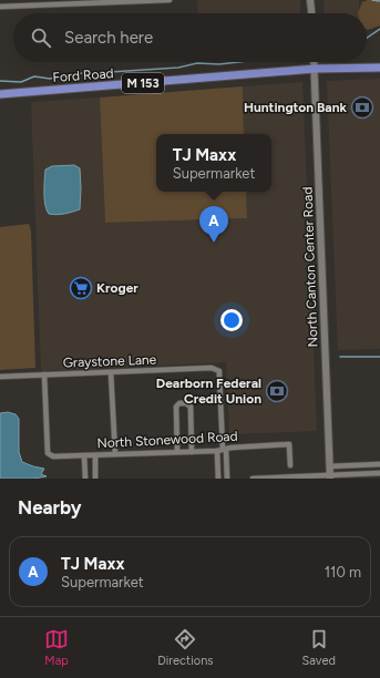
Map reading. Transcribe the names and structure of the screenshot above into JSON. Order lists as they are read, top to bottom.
{
  "streets": {
    "main road": ["Ford Road", "M 153", "North Canton Center Road"],
    "street": ["Graystone Lane", "North Stonewood Road"]
  },
  "crossings": [
    ["Ford Road", "North Canton Center Road"],
    ["Graystone Lane", "North Stonewood Road"]
  ],
  "places": {
    "bank": ["Huntington Bank", "Dearborn Federal Credit Union"],
    "supermarket": ["Kroger"]
  },
  "page": {
    "search": "Search here",
    "popup": ["TJ Maxx", "Supermarket"],
    "pins": "A",
    "heading": "Nearby",
    "list": [
      {
        "mark": "A",
        "name": "TJ Maxx",
        "note": "Supermarket",
        "value": "110 m"
      }
    ],
    "nav": ["Map", "Directions", "Saved"]
  }
}
